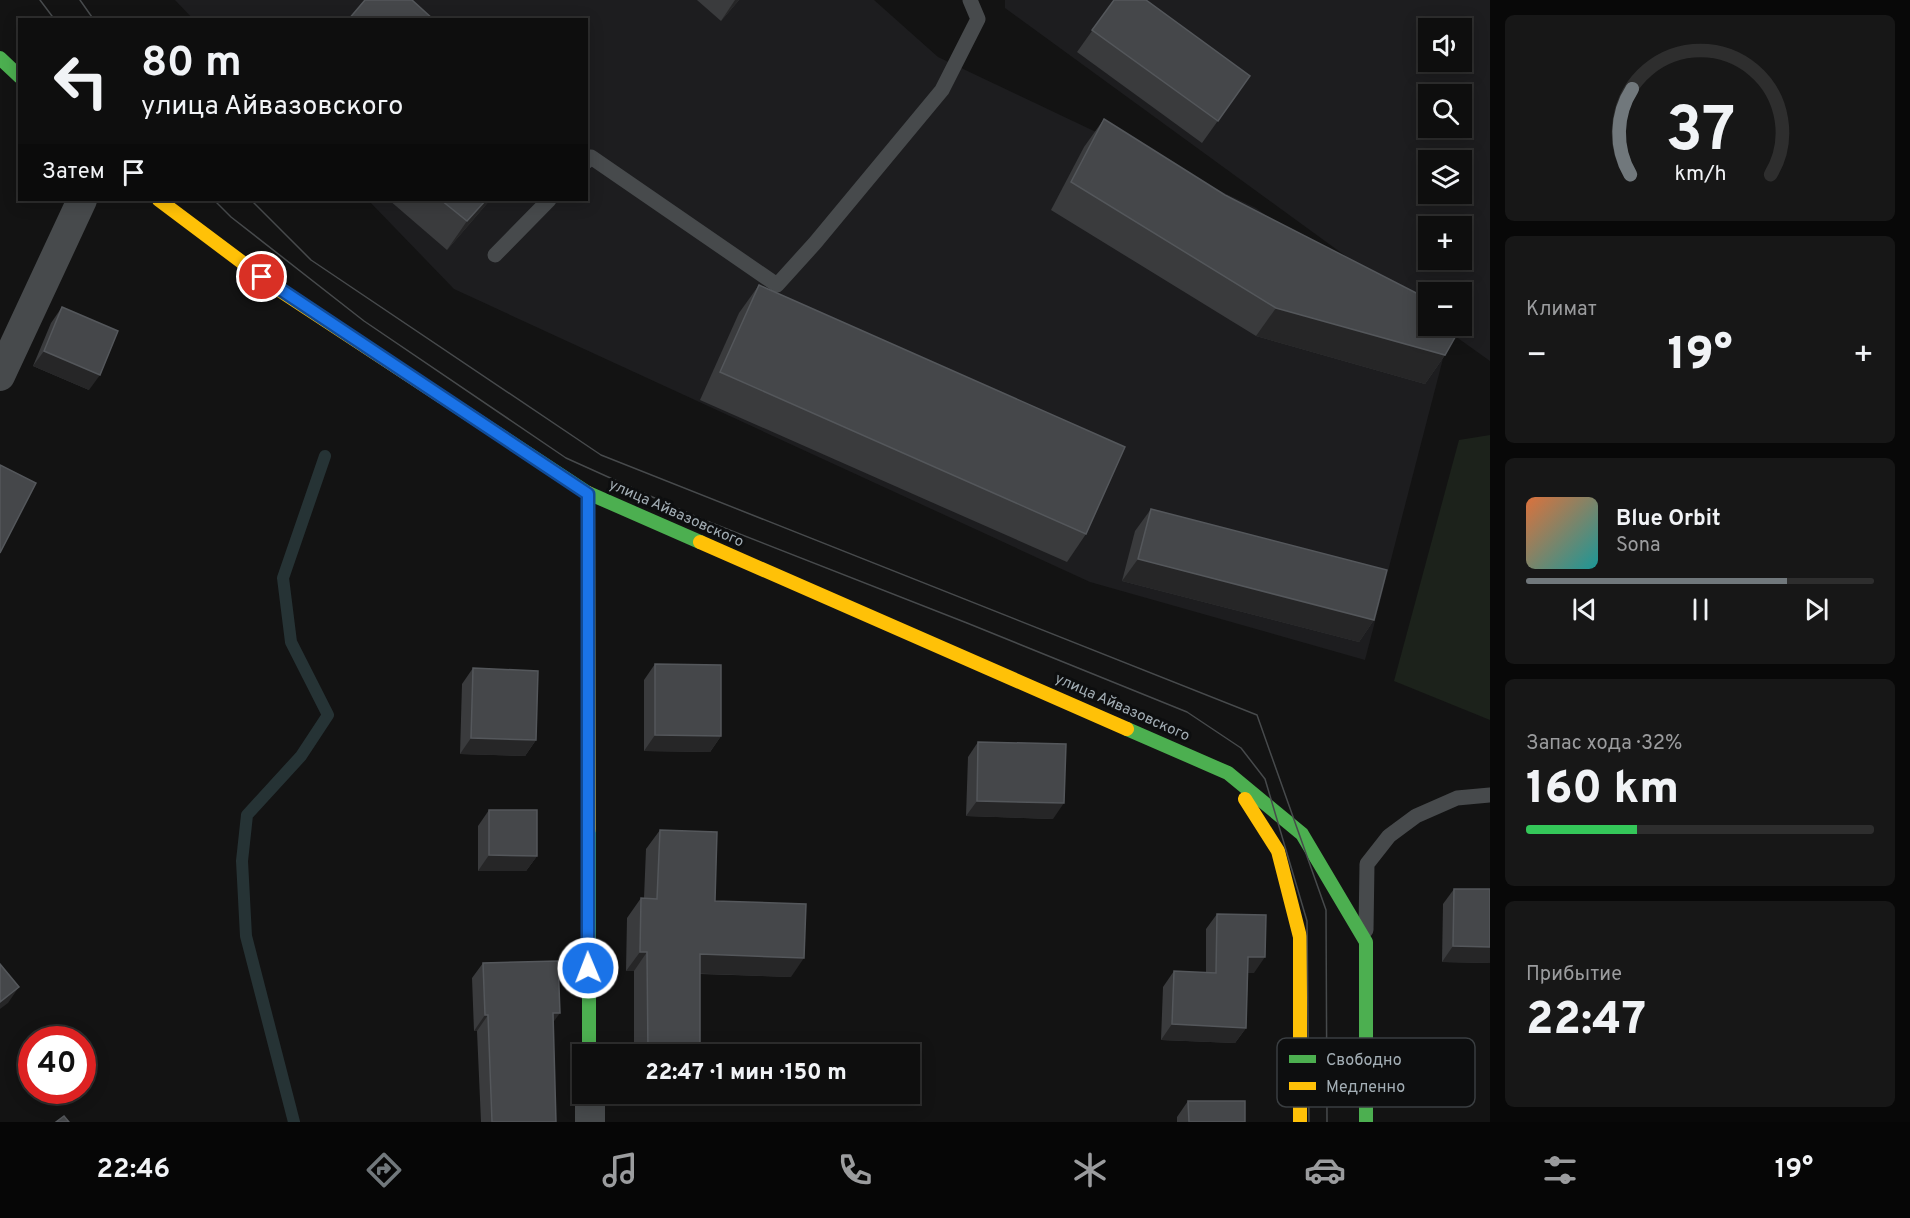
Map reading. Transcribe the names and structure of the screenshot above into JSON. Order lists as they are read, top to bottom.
{
  "streets": {
    "street": ["улица Айвазовского"]
  },
  "legend": ["Свободно", "Медленно"],
  "page": {
    "map_buttons": ["+", "−"],
    "turn": ["80 m", "улица Айвазовского"],
    "then": "Затем",
    "tile": [
      "Климат",
      ["Запас хода · 32%", "160 km"],
      ["Прибытие", "22:47"]
    ],
    "heat": ["−", "19°", "+"],
    "song": ["Blue Orbit", "Sona"],
    "limit": "40",
    "trip": "22:47 · 1 мин · 150 m",
    "tabs": ["22:46", "19°"],
    "gauge": ["37", "km/h"]
  }
}
